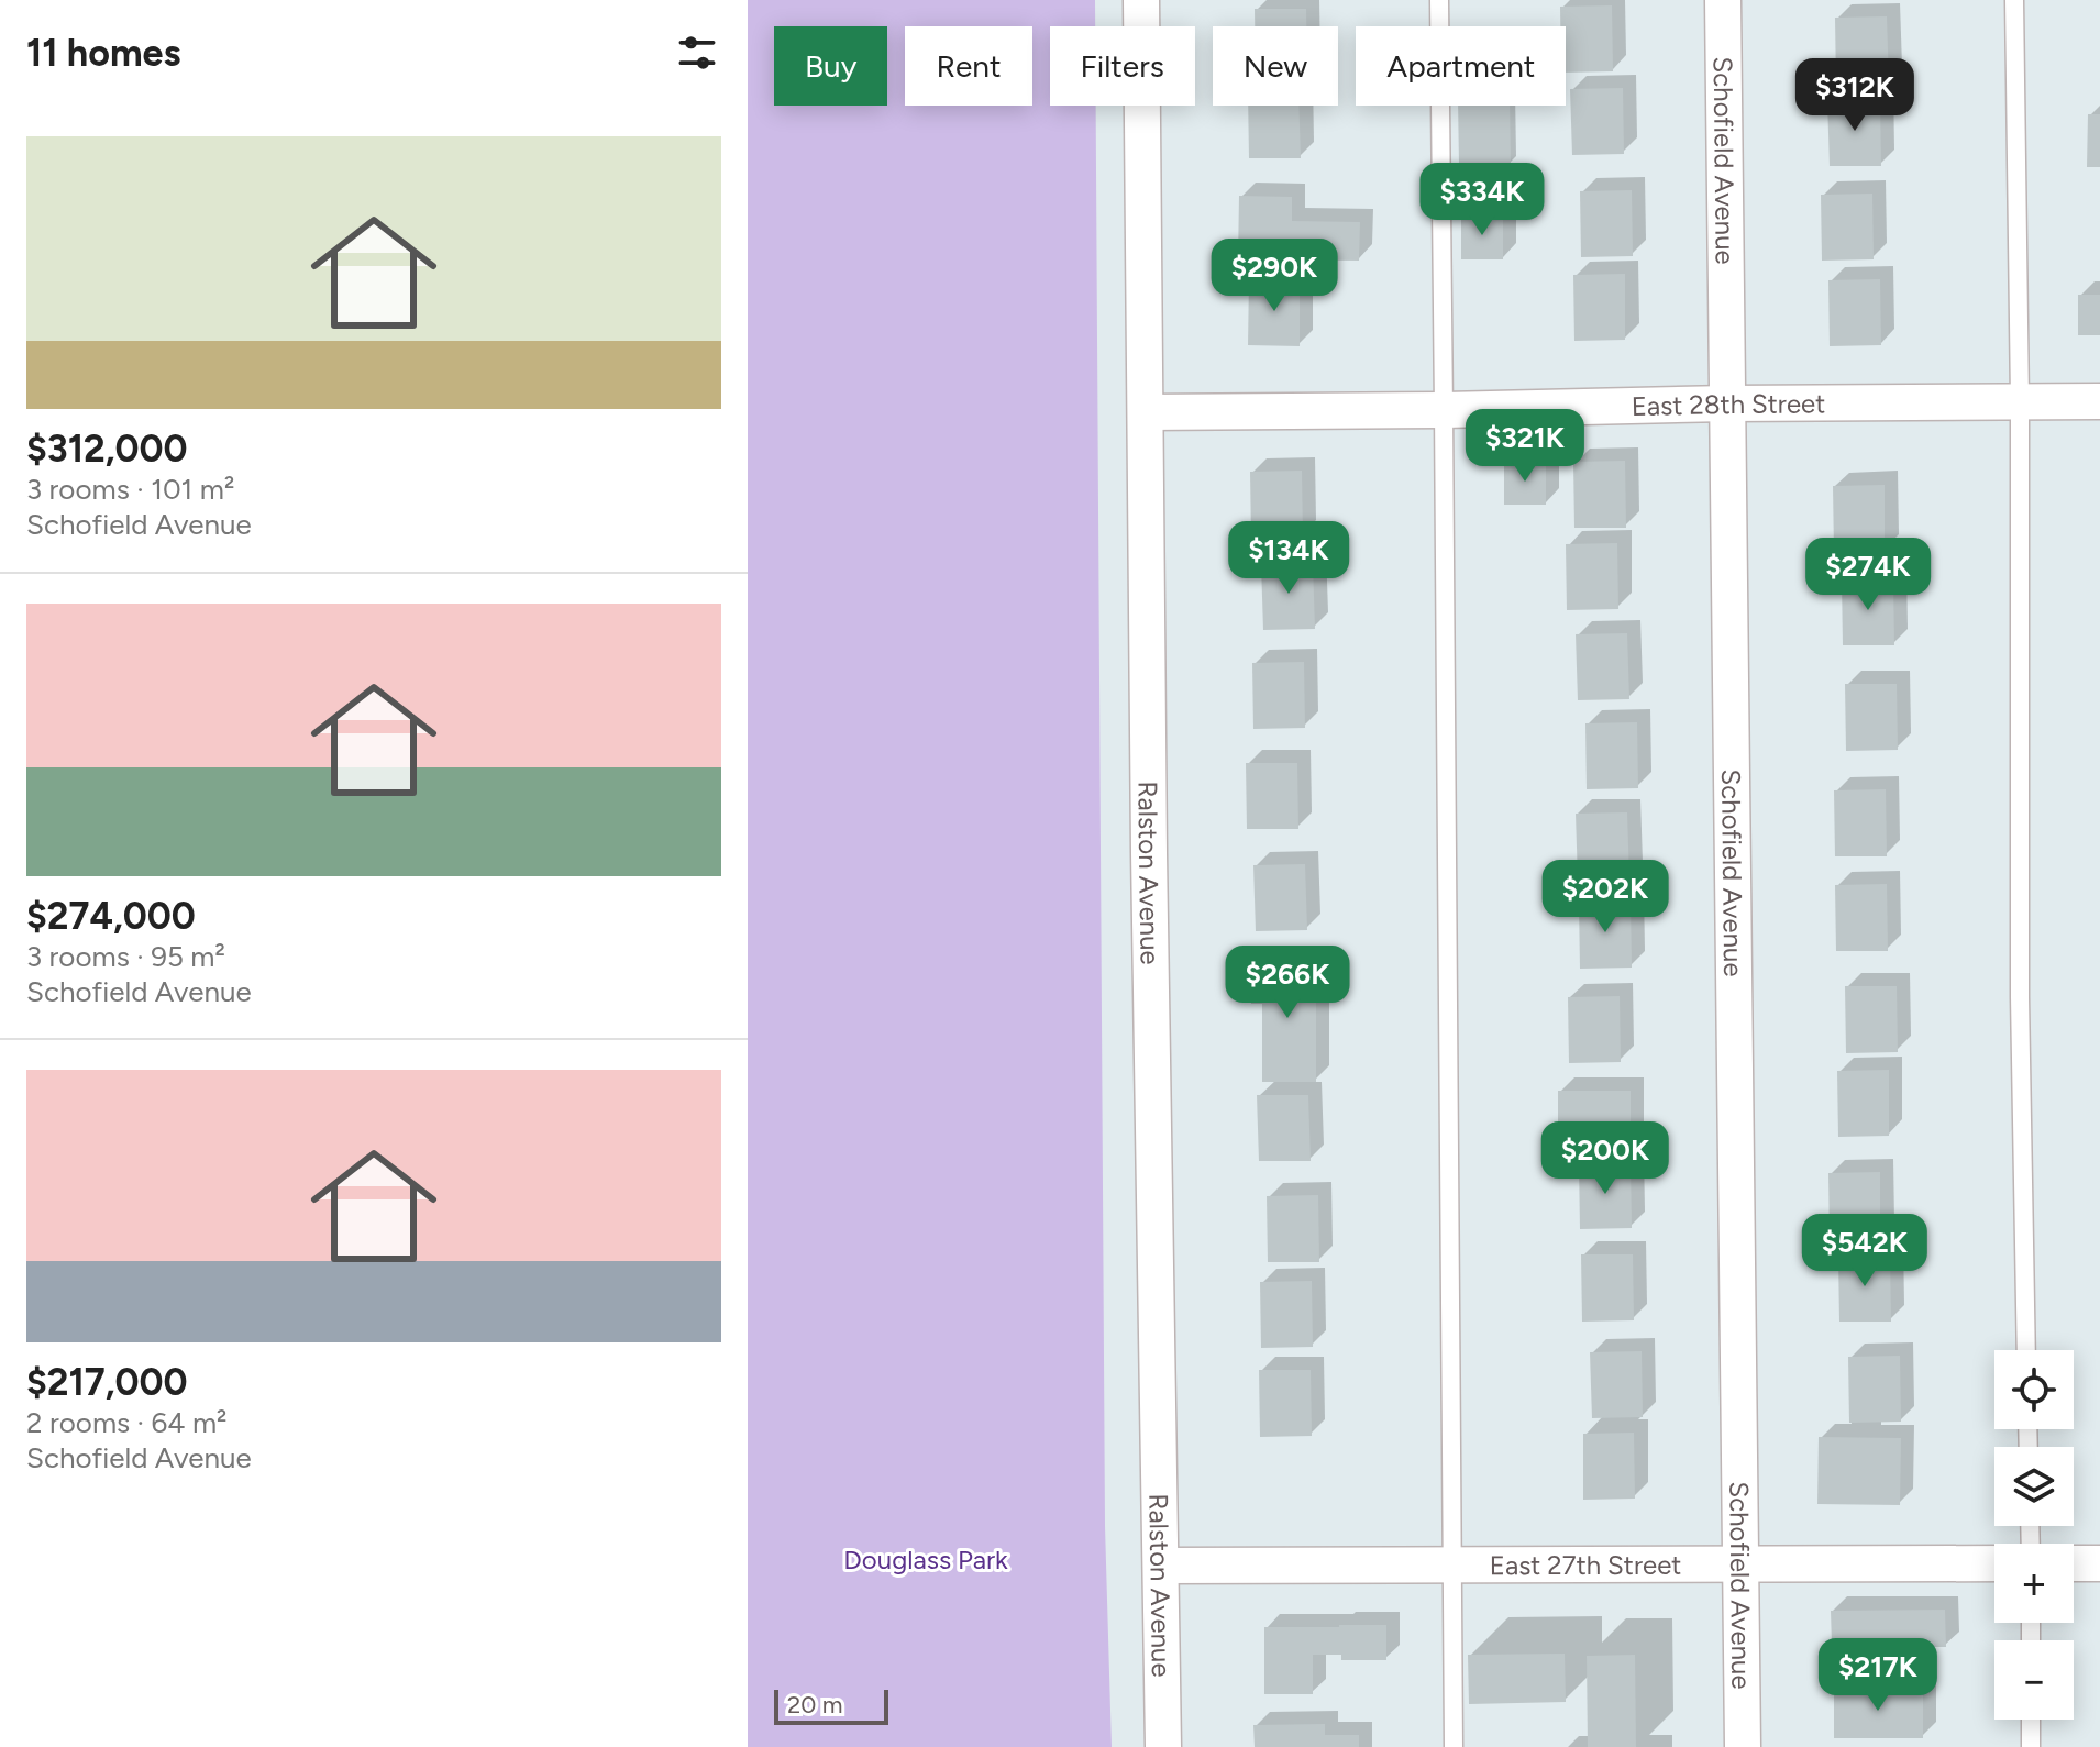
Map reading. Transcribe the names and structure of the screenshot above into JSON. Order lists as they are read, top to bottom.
{
  "streets": {
    "street": [
      "Schofield Avenue",
      "East 28th Street",
      "Ralston Avenue",
      "East 27th Street"
    ]
  },
  "crossings": [
    ["Schofield Avenue", "East 28th Street"],
    ["Schofield Avenue", "East 27th Street"],
    ["East 28th Street", "Ralston Avenue"],
    ["Ralston Avenue", "East 27th Street"]
  ],
  "parks": ["Douglass Park"],
  "scale_bar": "20 m",
  "page": {
    "heading": "11 homes",
    "chip": [
      "Buy",
      "Rent",
      "Filters",
      "New",
      "Apartment"
    ],
    "price": [
      "$312K",
      "$334K",
      "$290K",
      "$321K",
      "$134K",
      "$274K",
      "$202K",
      "$266K",
      "$200K",
      "$542K",
      "$217K"
    ],
    "list": [
      {
        "name": "$312,000",
        "note": "3 rooms · 101 m² · Schofield Avenue"
      },
      {
        "name": "$274,000",
        "note": "3 rooms · 95 m² · Schofield Avenue"
      },
      {
        "name": "$217,000",
        "note": "2 rooms · 64 m² · Schofield Avenue"
      }
    ],
    "map_buttons": ["+", "−"],
    "scale": "20 m"
  }
}
